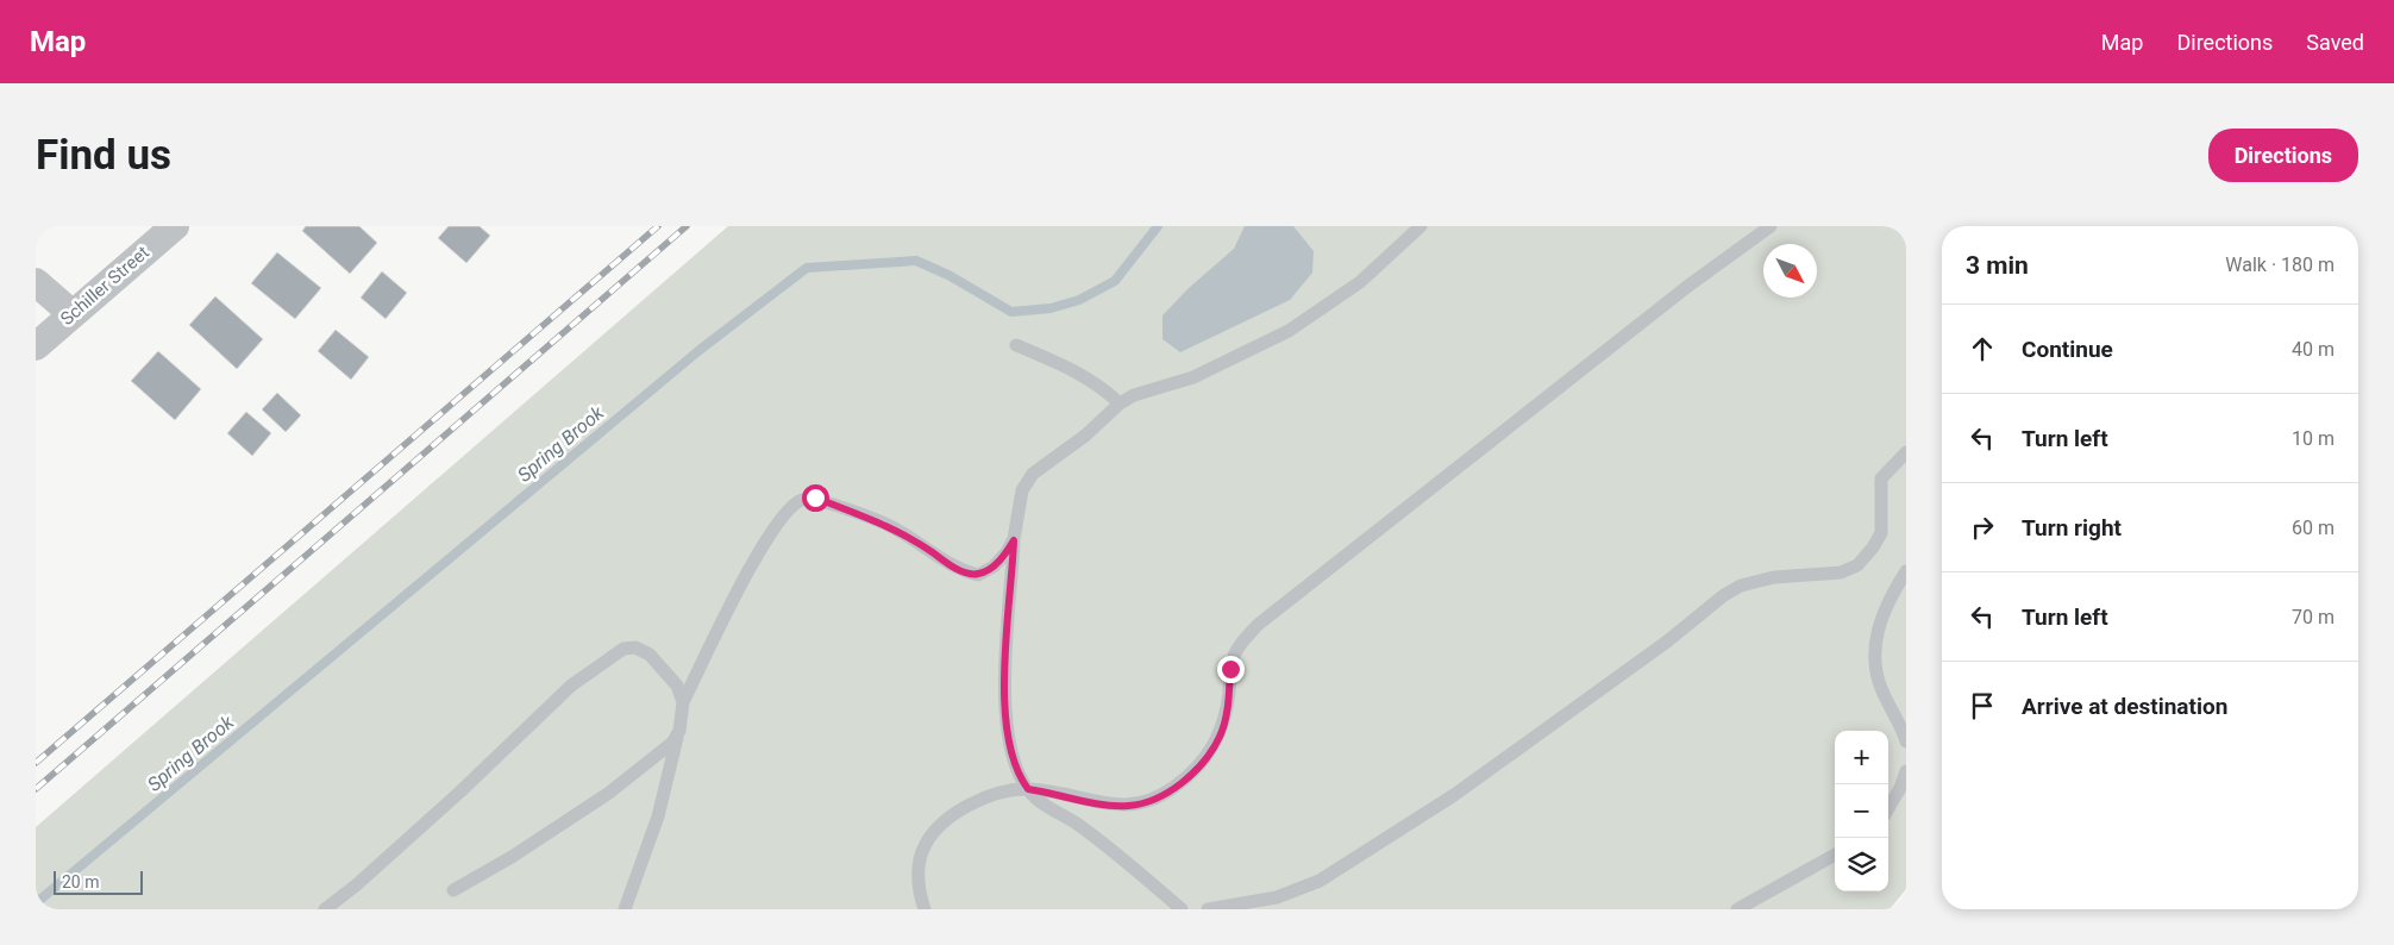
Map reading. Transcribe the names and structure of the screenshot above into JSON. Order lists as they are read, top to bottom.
{
  "streets": {
    "street": ["Schiller Street"]
  },
  "water": ["Spring Brook"],
  "scale_bar": "20 m",
  "north": "bottom right",
  "page": {
    "header": "Map",
    "nav": ["Map", "Directions", "Saved"],
    "buttons": "Directions",
    "title": "Find us",
    "heading": ["3 min", "Walk · 180 m"],
    "list": [
      ["Continue", "40 m"],
      ["Turn left", "10 m"],
      ["Turn right", "60 m"],
      ["Turn left", "70 m"],
      "Arrive at destination"
    ],
    "map_buttons": ["+", "−"],
    "scale": "20 m"
  }
}
